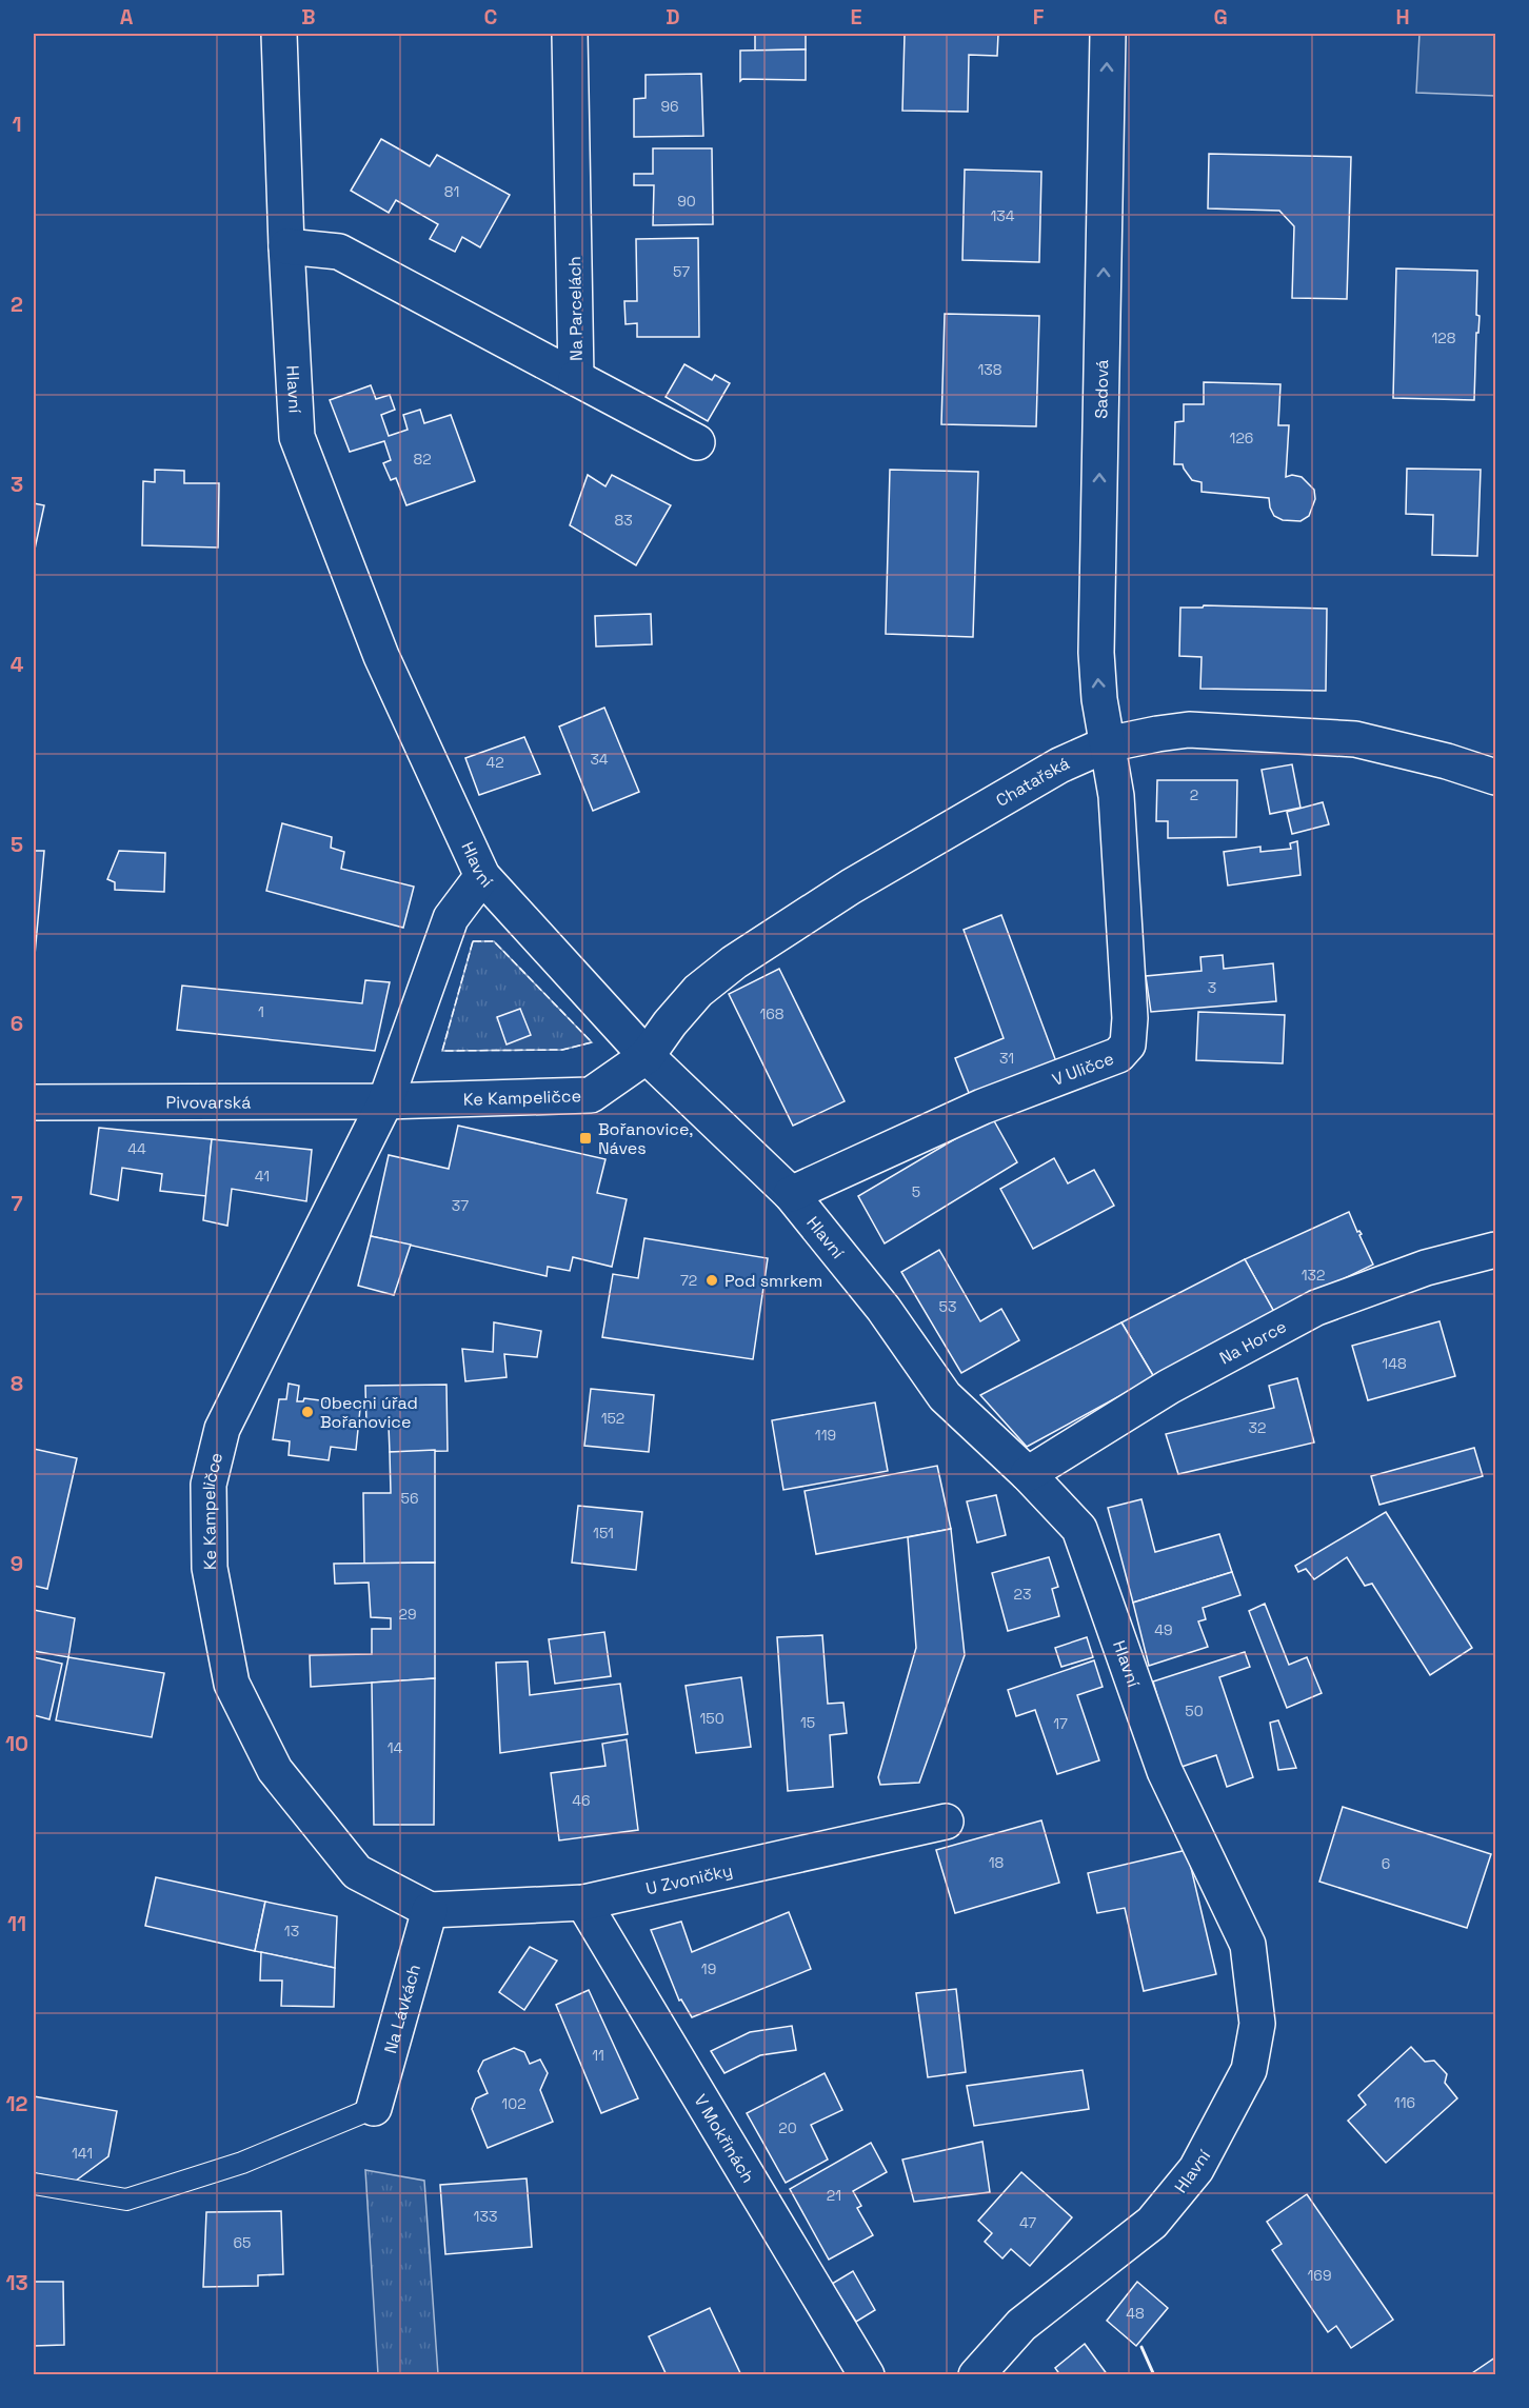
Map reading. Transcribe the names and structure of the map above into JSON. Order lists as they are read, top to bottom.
{
  "streets": {
    "street": [
      "Na Parcelách",
      "Hlavní",
      "Sadová",
      "Chatařská",
      "V Uličce",
      "Ke Kampeličce",
      "Pivovarská",
      "Na Horce",
      "U Zvoničky",
      "Na Lávkách",
      "V Mokřinách"
    ]
  },
  "crossings": [
    ["Na Parcelách", "Hlavní"],
    ["Hlavní", "Chatařská"],
    ["Hlavní", "V Uličce"],
    ["Hlavní", "Ke Kampeličce"],
    ["Hlavní", "Na Horce"],
    ["Sadová", "Chatařská"],
    ["Sadová", "V Uličce"],
    ["Chatařská", "V Uličce"],
    ["Chatařská", "Ke Kampeličce"],
    ["Ke Kampeličce", "Pivovarská"],
    ["Ke Kampeličce", "U Zvoničky"],
    ["Ke Kampeličce", "Na Lávkách"],
    ["U Zvoničky", "Na Lávkách"],
    ["U Zvoničky", "V Mokřinách"]
  ],
  "one_way": ["Sadová"],
  "places": {
    "transit": ["Bořanovice, Náves"],
    "other": ["Pod smrkem", "Obecni úřad Bořanovice"]
  },
  "house_numbers": [
    "96",
    "81",
    "90",
    "134",
    "57",
    "128",
    "138",
    "126",
    "82",
    "83",
    "34",
    "42",
    "2",
    "3",
    "1",
    "168",
    "31",
    "44",
    "41",
    "5",
    "37",
    "132",
    "72",
    "53",
    "148",
    "152",
    "32",
    "119",
    "56",
    "151",
    "23",
    "29",
    "49",
    "50",
    "150",
    "15",
    "17",
    "14",
    "46",
    "18",
    "6",
    "13",
    "19",
    "11",
    "116",
    "102",
    "20",
    "141",
    "21",
    "133",
    "47",
    "65",
    "169",
    "48"
  ],
  "grid": {
    "columns": [
      "A",
      "B",
      "C",
      "D",
      "E",
      "F",
      "G",
      "H"
    ],
    "rows": [
      "1",
      "2",
      "3",
      "4",
      "5",
      "6",
      "7",
      "8",
      "9",
      "10",
      "11",
      "12",
      "13"
    ]
  }
}
